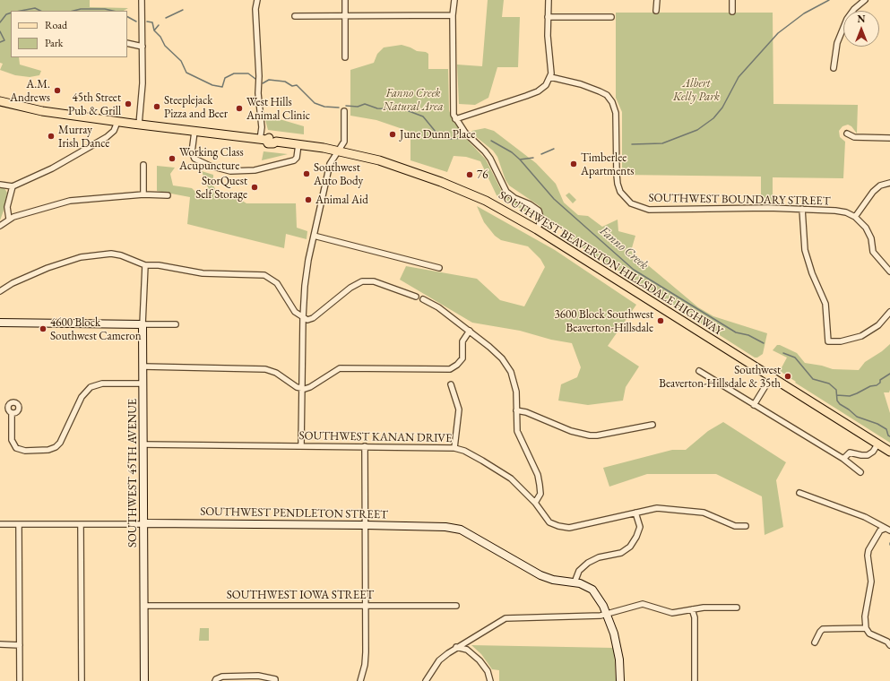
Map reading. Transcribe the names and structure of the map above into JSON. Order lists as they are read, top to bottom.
{
  "streets": {
    "main road": ["SOUTHWEST BEAVERTON HILLSDALE HIGHWAY"],
    "street": [
      "SOUTHWEST BOUNDARY STREET",
      "SOUTHWEST KANAN DRIVE",
      "SOUTHWEST 45TH AVENUE",
      "SOUTHWEST PENDLETON STREET",
      "SOUTHWEST IOWA STREET"
    ]
  },
  "crossings": [
    ["SOUTHWEST KANAN DRIVE", "SOUTHWEST 45TH AVENUE"],
    ["SOUTHWEST 45TH AVENUE", "SOUTHWEST PENDLETON STREET"],
    ["SOUTHWEST 45TH AVENUE", "SOUTHWEST IOWA STREET"]
  ],
  "water": ["Fanno Creek"],
  "parks": ["Albert Kelly Park", "Fanno Creek Natural Area"],
  "places": [
    "A.M. Andrews",
    "45th Street Pub & Grill",
    "Steeplejack Pizza and Beer",
    "West Hills Animal Clinic",
    "June Dunn Place",
    "Murray Irish Dance",
    "Working Class Acupuncture",
    "Timberlee Apartments",
    "Southwest Auto Body",
    "76",
    "StorQuest Self Storage",
    "Animal Aid",
    "3600 Block Southwest Beaverton-Hillsdale",
    "4600 Block Southwest Cameron",
    "Southwest Beaverton-Hillsdale & 35th"
  ],
  "legend": ["Road", "Park"],
  "north": "top"
}
